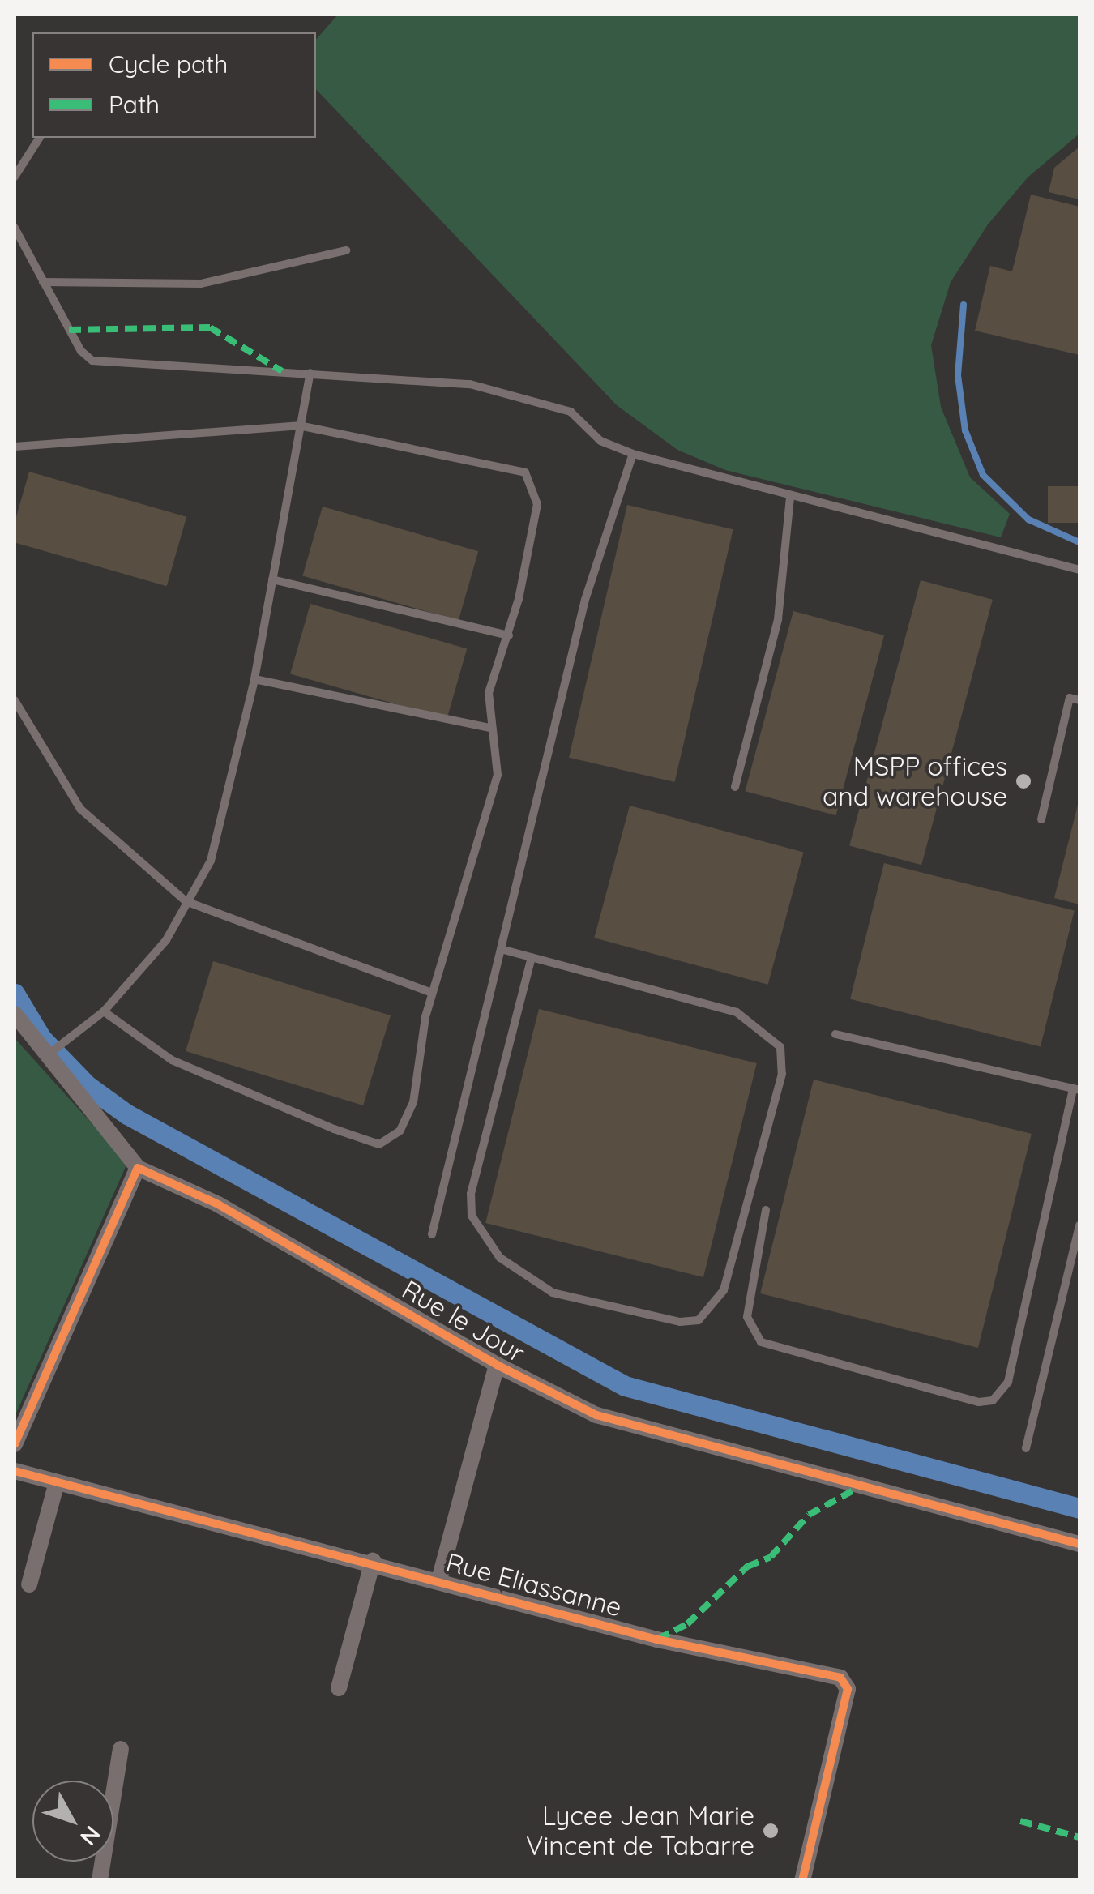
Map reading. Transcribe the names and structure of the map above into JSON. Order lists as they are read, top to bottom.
{
  "streets": {
    "street": ["Rue le Jour", "Rue Eliassanne"]
  },
  "places": ["MSPP offices and warehouse", "Lycee Jean Marie Vincent de Tabarre"],
  "legend": ["Cycle path", "Path"],
  "north": "bottom right"
}
